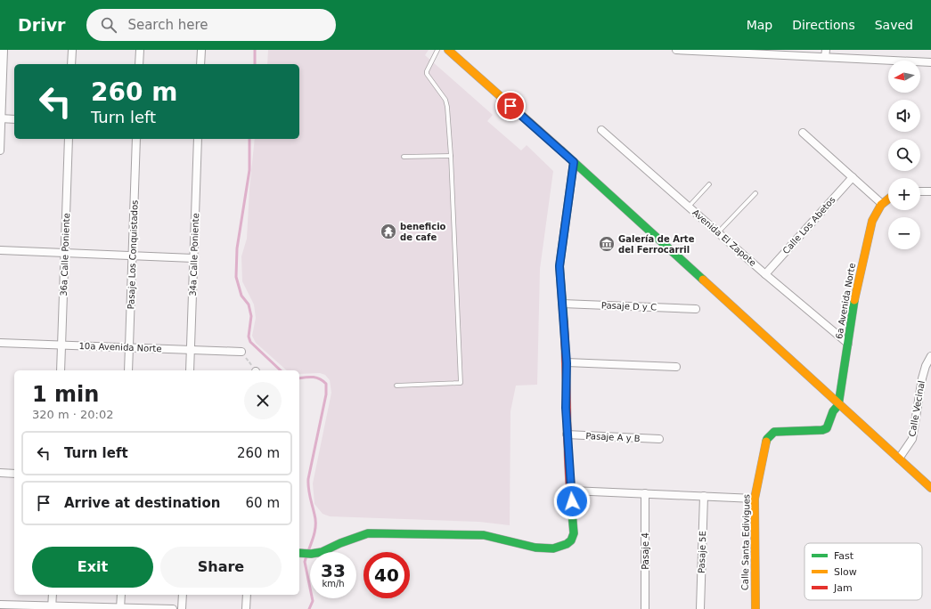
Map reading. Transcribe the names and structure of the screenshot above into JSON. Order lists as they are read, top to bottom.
{
  "streets": {
    "street": [
      "Calle Los Abetos",
      "Avenida El Zapote",
      "36a Calle Poniente",
      "Pasaje Los Conquistados",
      "34a Calle Poniente",
      "6a Avenida Norte",
      "Pasaje D y C",
      "10a Avenida Norte",
      "Calle Vecinal",
      "Pasaje A y B",
      "Calle Santa Edivigues",
      "Pasaje 4",
      "Pasaje 5E"
    ]
  },
  "crossings": [
    ["Calle Los Abetos", "Avenida El Zapote"],
    ["Avenida El Zapote", "6a Avenida Norte"],
    ["36a Calle Poniente", "10a Avenida Norte"],
    ["Pasaje Los Conquistados", "10a Avenida Norte"],
    ["34a Calle Poniente", "10a Avenida Norte"],
    ["6a Avenida Norte", "Calle Santa Edivigues"]
  ],
  "places": {
    "temple": ["beneficio de cafe"],
    "museum": ["Galería de Arte del Ferrocarril"]
  },
  "legend": ["Fast", "Slow", "Jam"],
  "north": "left",
  "page": {
    "header": "Drivr",
    "search": "Search here",
    "nav": ["Map", "Directions", "Saved"],
    "map_buttons": ["+", "−"],
    "turn": ["260 m", "Turn left"],
    "heading": ["1 min", "320 m · 20:02"],
    "list": [
      {
        "name": "Turn left",
        "value": "260 m"
      },
      {
        "name": "Arrive at destination",
        "value": "60 m"
      }
    ],
    "buttons": ["Exit", "Share"],
    "speed": "33 km/h",
    "limit": "40"
  }
}
